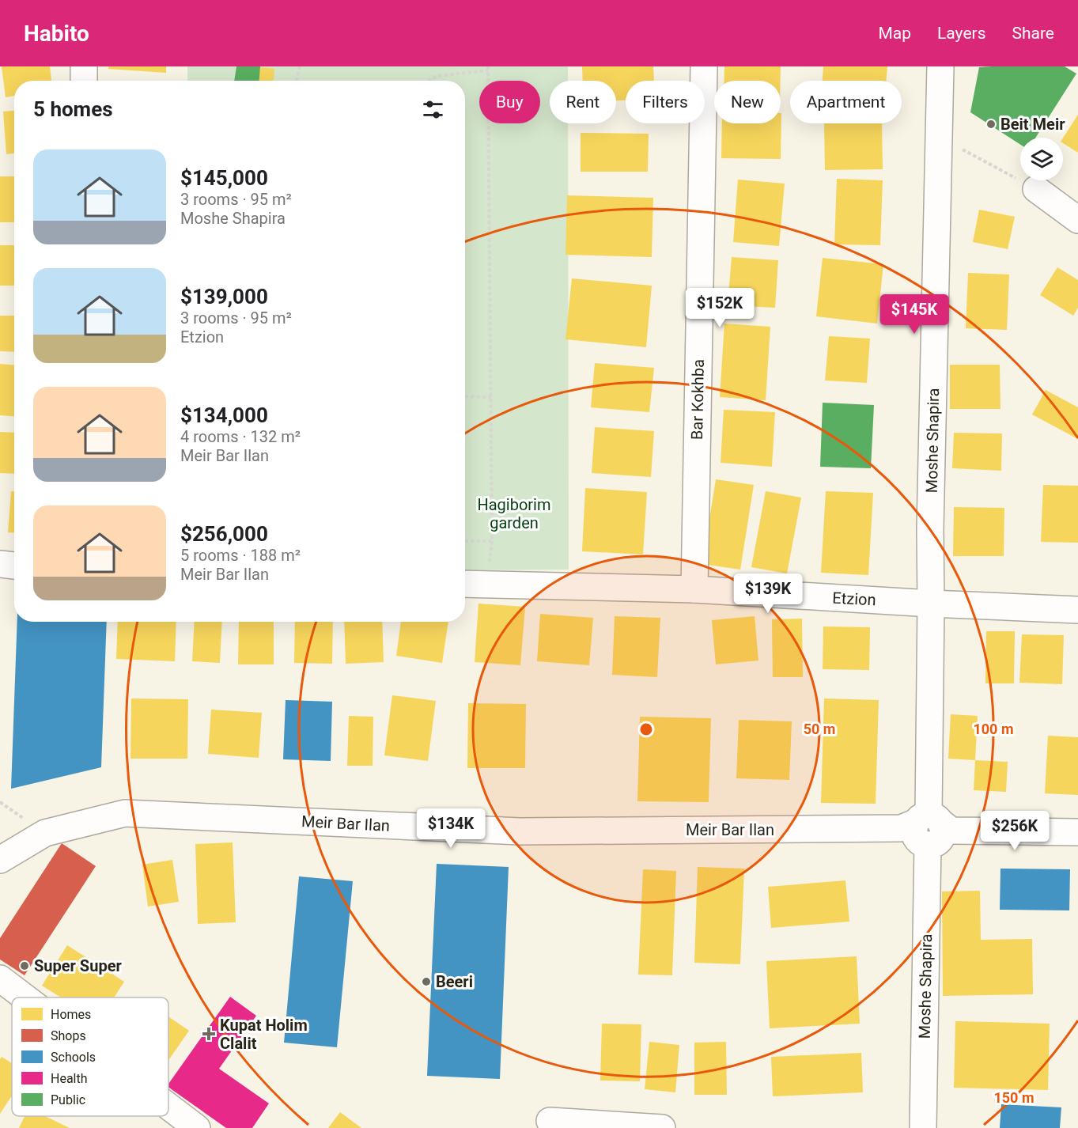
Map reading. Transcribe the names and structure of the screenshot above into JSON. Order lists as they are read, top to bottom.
{
  "streets": {
    "street": [
      "Bar Kokhba",
      "Moshe Shapira",
      "Etzion",
      "Meir Bar Ilan"
    ]
  },
  "crossings": [
    ["Bar Kokhba", "Etzion"],
    ["Moshe Shapira", "Etzion"],
    ["Moshe Shapira", "Meir Bar Ilan"]
  ],
  "parks": ["Hagiborim garden"],
  "places": {
    "other": ["Beit Meir", "Super Super", "Beeri"],
    "health": ["Kupat Holim Clalit"]
  },
  "legend": [
    "Homes",
    "Shops",
    "Schools",
    "Health",
    "Public"
  ],
  "page": {
    "header": "Habito",
    "nav": ["Map", "Layers", "Share"],
    "chip": [
      "Buy",
      "Rent",
      "Filters",
      "New",
      "Apartment"
    ],
    "heading": "5 homes",
    "list": [
      {
        "name": "$145,000",
        "note": "3 rooms · 95 m² · Moshe Shapira"
      },
      {
        "name": "$139,000",
        "note": "3 rooms · 95 m² · Etzion"
      },
      {
        "name": "$134,000",
        "note": "4 rooms · 132 m² · Meir Bar Ilan"
      },
      {
        "name": "$256,000",
        "note": "5 rooms · 188 m² · Meir Bar Ilan"
      }
    ],
    "price": [
      "$152K",
      "$145K",
      "$139K",
      "$134K",
      "$256K"
    ]
  },
  "rings": ["50 m", "100 m", "150 m"]
}
